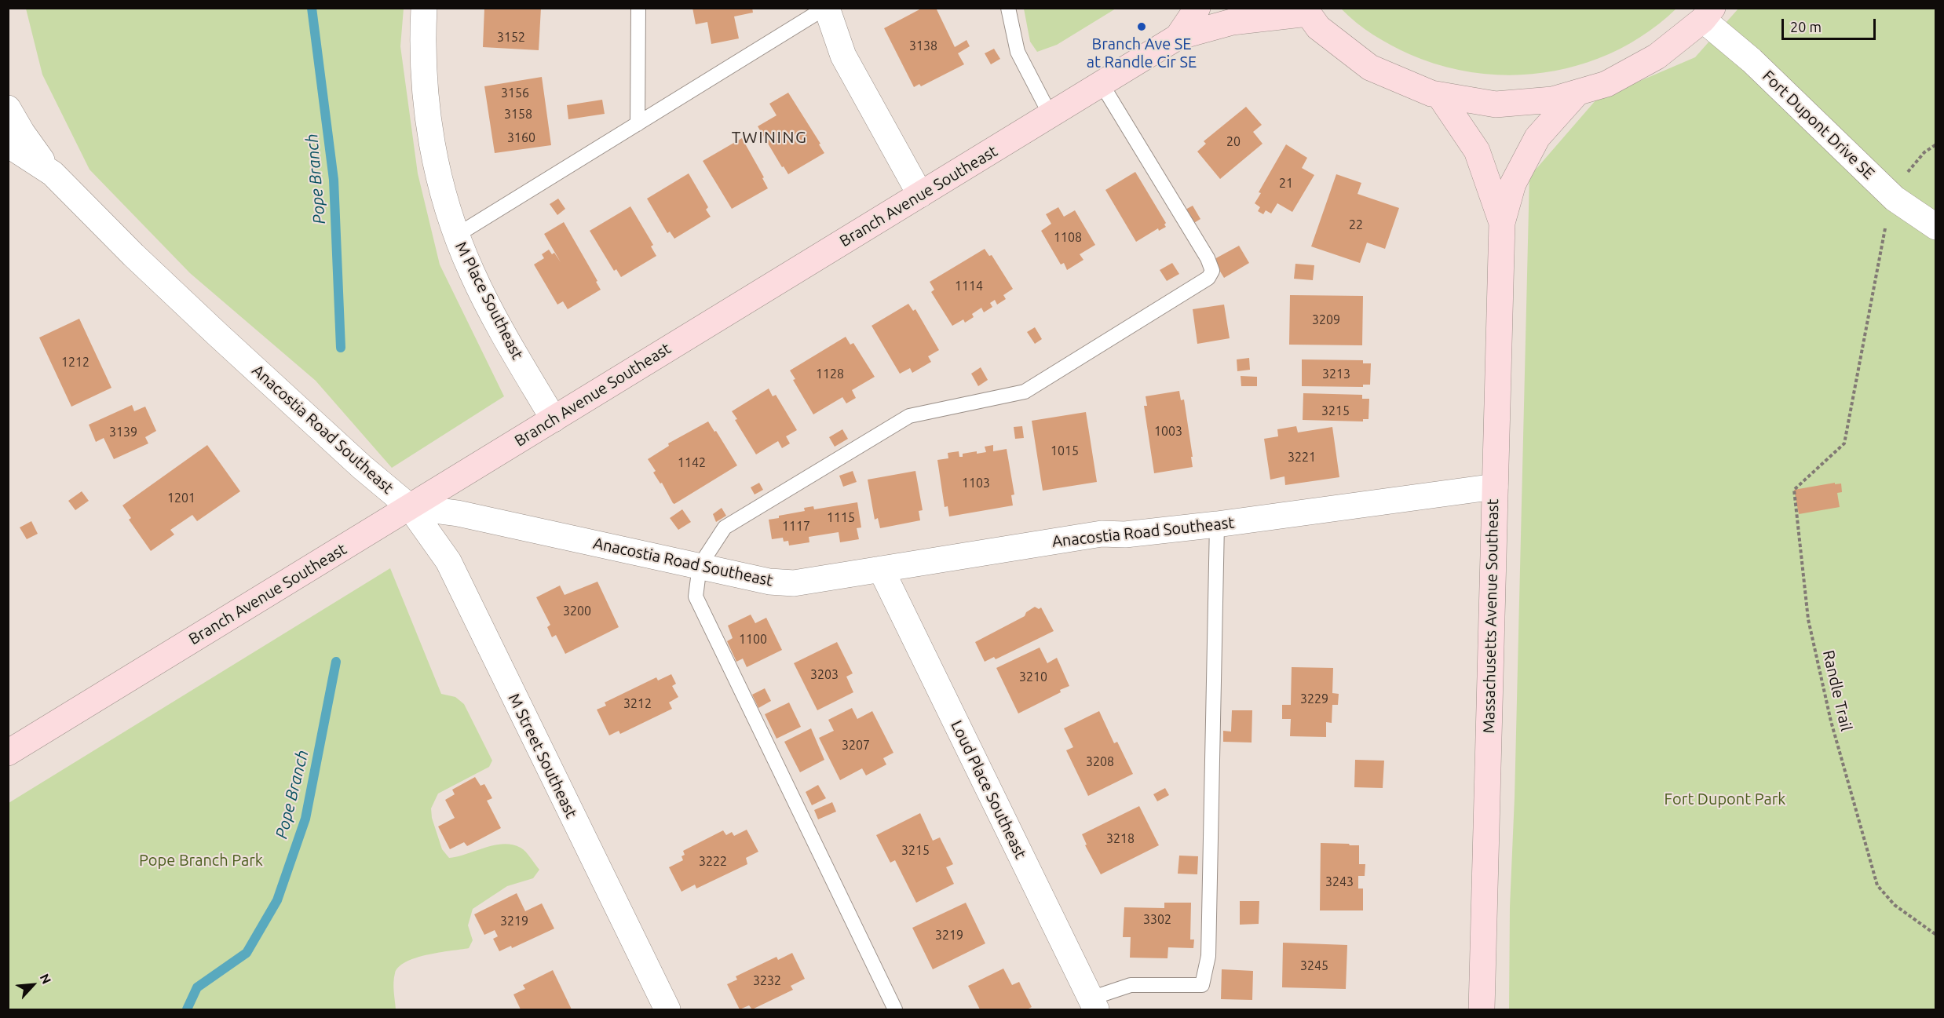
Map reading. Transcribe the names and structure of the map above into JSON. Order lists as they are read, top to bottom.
{
  "streets": {
    "main road": ["Branch Avenue Southeast", "Massachusetts Avenue Southeast"],
    "street": [
      "Fort Dupont Drive SE",
      "M Place Southeast",
      "Anacostia Road Southeast",
      "M Street Southeast",
      "Loud Place Southeast"
    ],
    "path": ["Randle Trail"]
  },
  "crossings": [
    ["Branch Avenue Southeast", "M Place Southeast"],
    ["Branch Avenue Southeast", "Anacostia Road Southeast"],
    ["Branch Avenue Southeast", "M Street Southeast"],
    ["Anacostia Road Southeast", "Massachusetts Avenue Southeast"],
    ["Anacostia Road Southeast", "M Street Southeast"],
    ["Anacostia Road Southeast", "Loud Place Southeast"]
  ],
  "districts": ["TWINING"],
  "water": ["Pope Branch"],
  "parks": ["Fort Dupont Park", "Pope Branch Park"],
  "places": ["Branch Ave SE at Randle Cir SE"],
  "house_numbers": [
    "3152",
    "3138",
    "3156",
    "3158",
    "3160",
    "20",
    "21",
    "22",
    "1108",
    "1114",
    "3209",
    "1212",
    "1128",
    "3213",
    "3215",
    "1003",
    "3139",
    "1015",
    "3221",
    "1142",
    "1103",
    "1201",
    "1115",
    "1117",
    "3200",
    "1100",
    "3203",
    "3210",
    "3229",
    "3212",
    "3207",
    "3208",
    "3218",
    "3215",
    "3222",
    "3243",
    "3302",
    "3219",
    "3219",
    "3245",
    "3232"
  ],
  "scale_bar": "20 m",
  "north": "top right"
}
